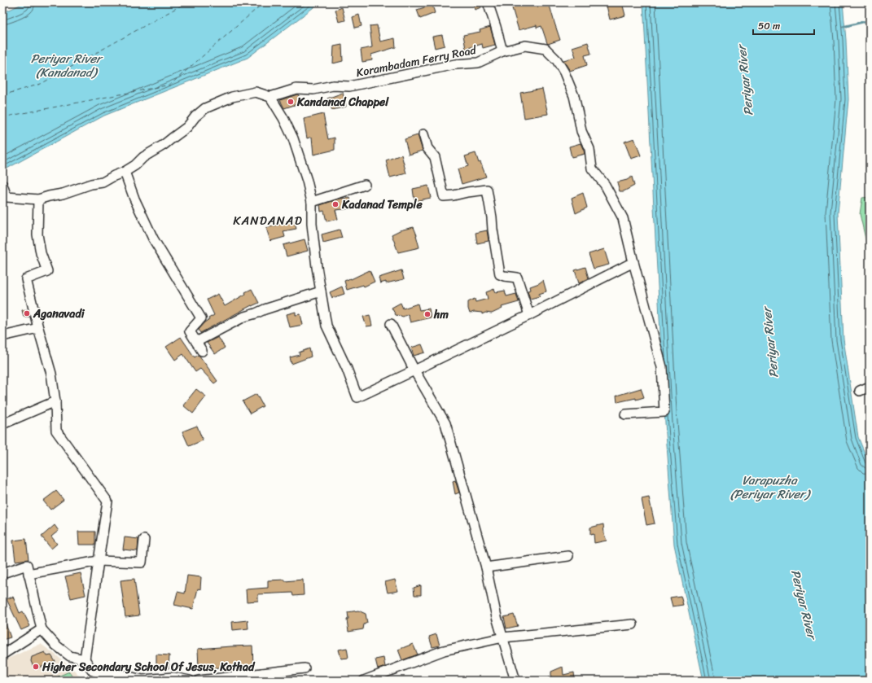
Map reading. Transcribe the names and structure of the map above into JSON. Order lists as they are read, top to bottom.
{
  "streets": {
    "street": ["Korambadam Ferry Road"]
  },
  "districts": ["KANDANAD"],
  "water": ["Periyar River (Kandanad)", "Periyar River", "Varapuzha (Periyar River)"],
  "places": [
    "Kandanad Chappel",
    "Kadanad Temple",
    "Aganavadi",
    "hm",
    "Higher Secondary School Of Jesus, Kothad"
  ],
  "scale_bar": "50 m"
}
